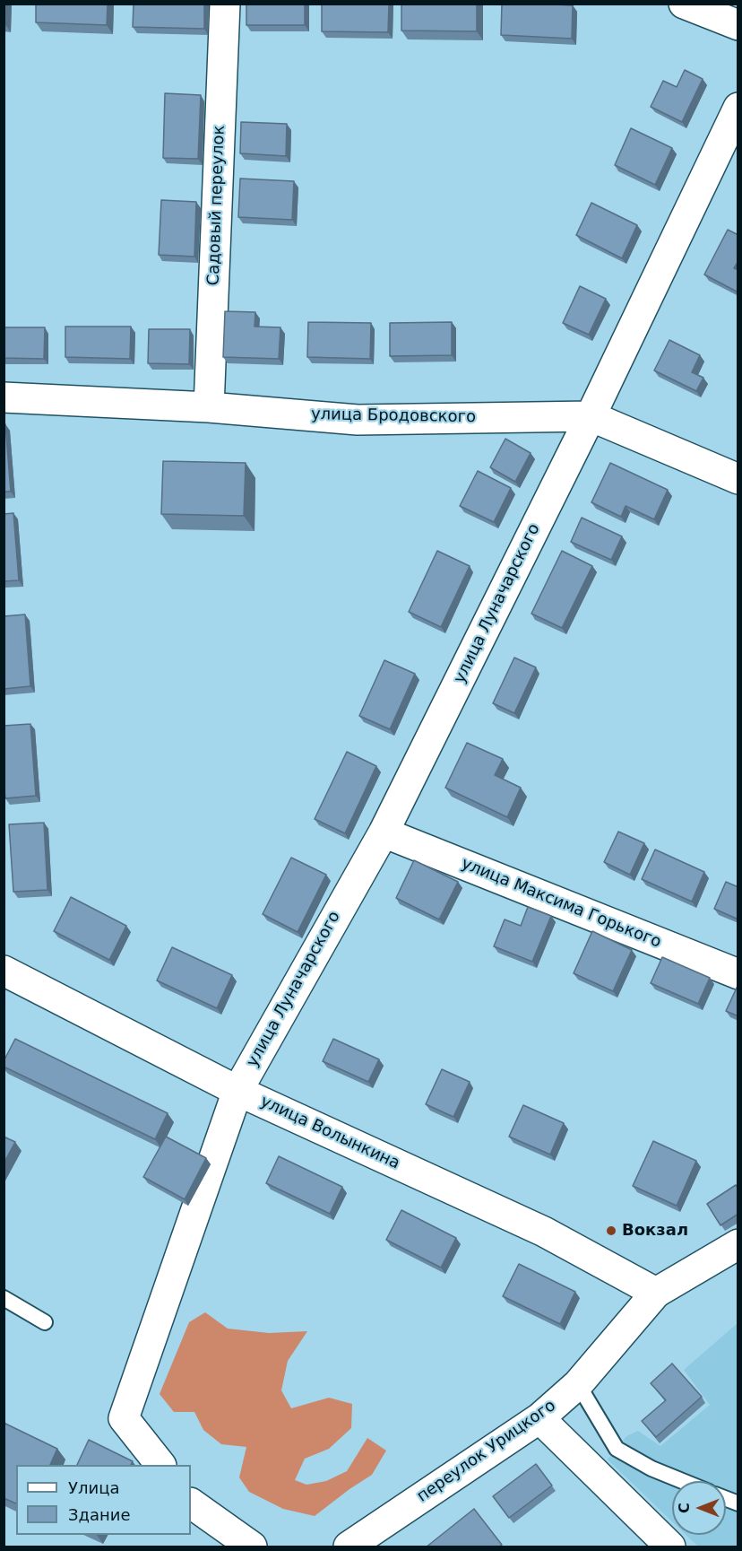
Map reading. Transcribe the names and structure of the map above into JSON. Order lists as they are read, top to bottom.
{
  "streets": {
    "street": [
      "Садовый переулок",
      "улица Бродовского",
      "улица Луначарского",
      "улица Максима Горького",
      "улица Волынкина",
      "переулок Урицкого"
    ]
  },
  "crossings": [
    ["Садовый переулок", "улица Бродовского"],
    ["улица Бродовского", "улица Луначарского"],
    ["улица Луначарского", "улица Максима Горького"],
    ["улица Луначарского", "улица Волынкина"],
    ["улица Волынкина", "переулок Урицкого"]
  ],
  "places": ["Вокзал"],
  "legend": ["Улица", "Здание"],
  "north": "left"
}
